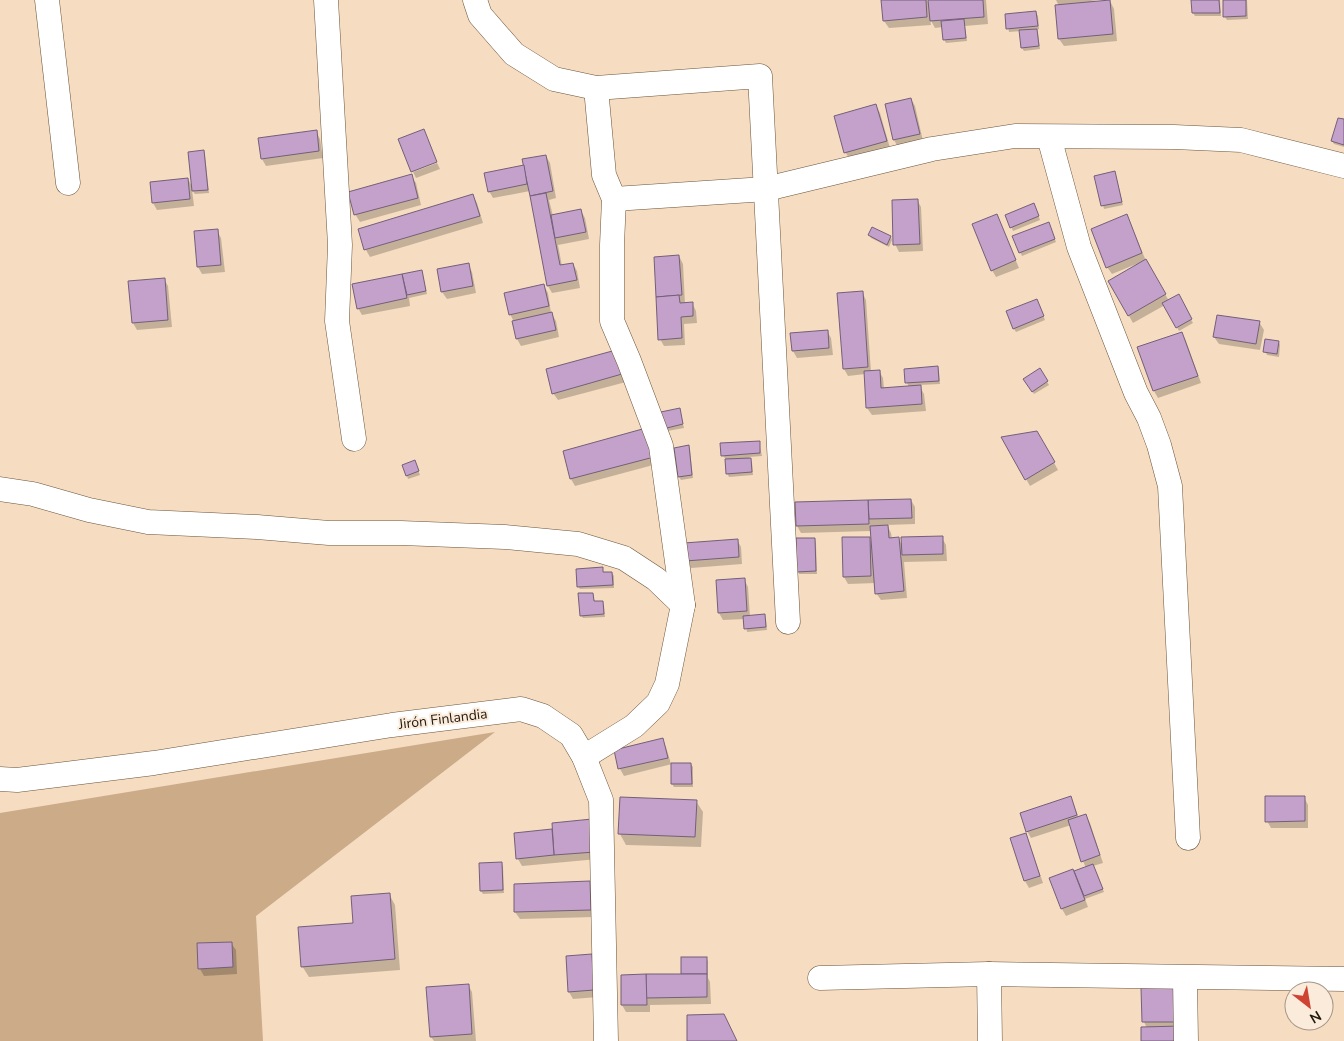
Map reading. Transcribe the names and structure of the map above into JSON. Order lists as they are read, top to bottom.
{
  "streets": {
    "street": ["Jirón Finlandia"]
  },
  "north": "bottom right"
}
